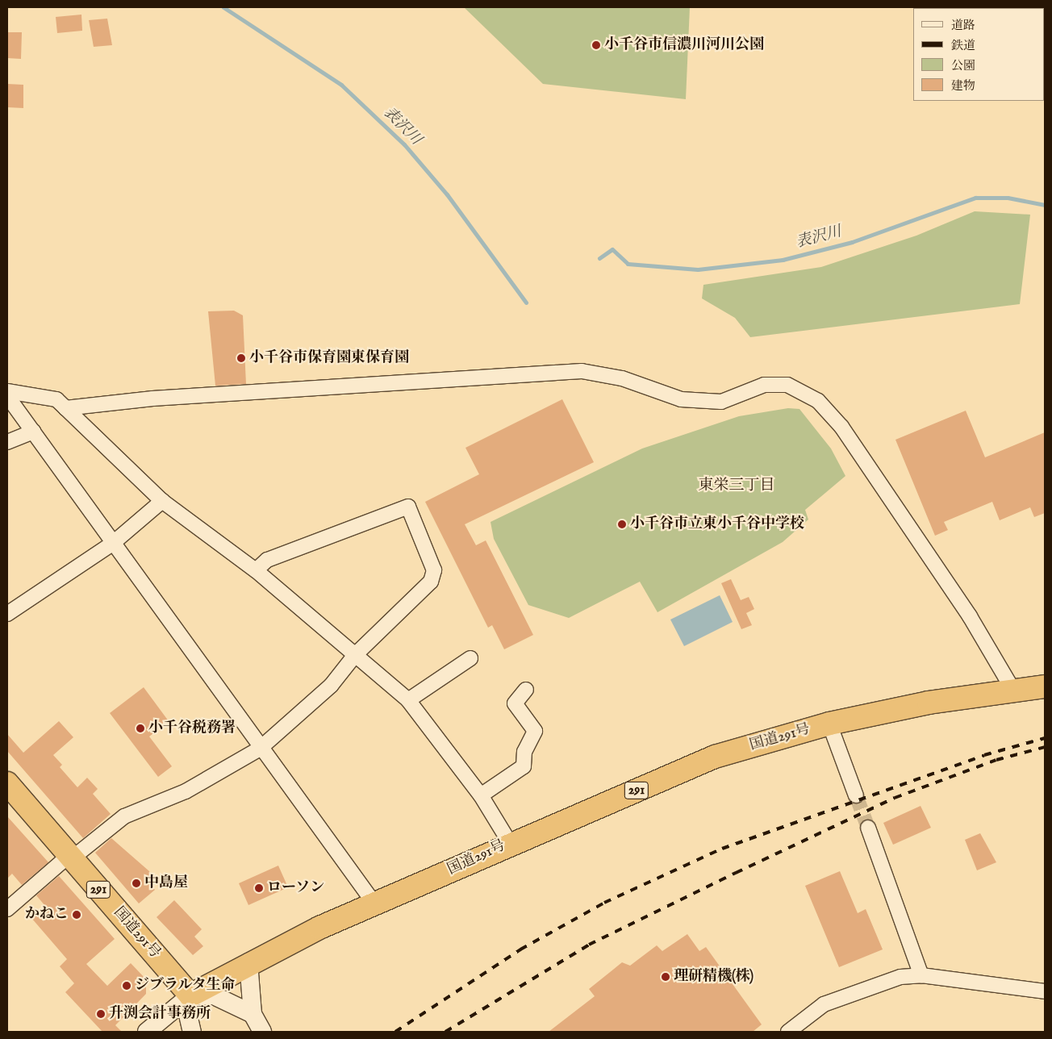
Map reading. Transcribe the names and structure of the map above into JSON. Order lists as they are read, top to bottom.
{
  "streets": {
    "highway": ["国道291号", "291"]
  },
  "districts": ["東栄三丁目"],
  "water": ["表沢川"],
  "places": [
    "小千谷市信濃川河川公園",
    "小千谷市保育園東保育園",
    "小千谷市立東小千谷中学校",
    "小千谷税務署",
    "中島屋",
    "ローソン",
    "かねこ",
    "理研精機(株)",
    "ジブラルタ生命",
    "升渕会計事務所"
  ],
  "legend": [
    "道路",
    "鉄道",
    "公園",
    "建物"
  ]
}
